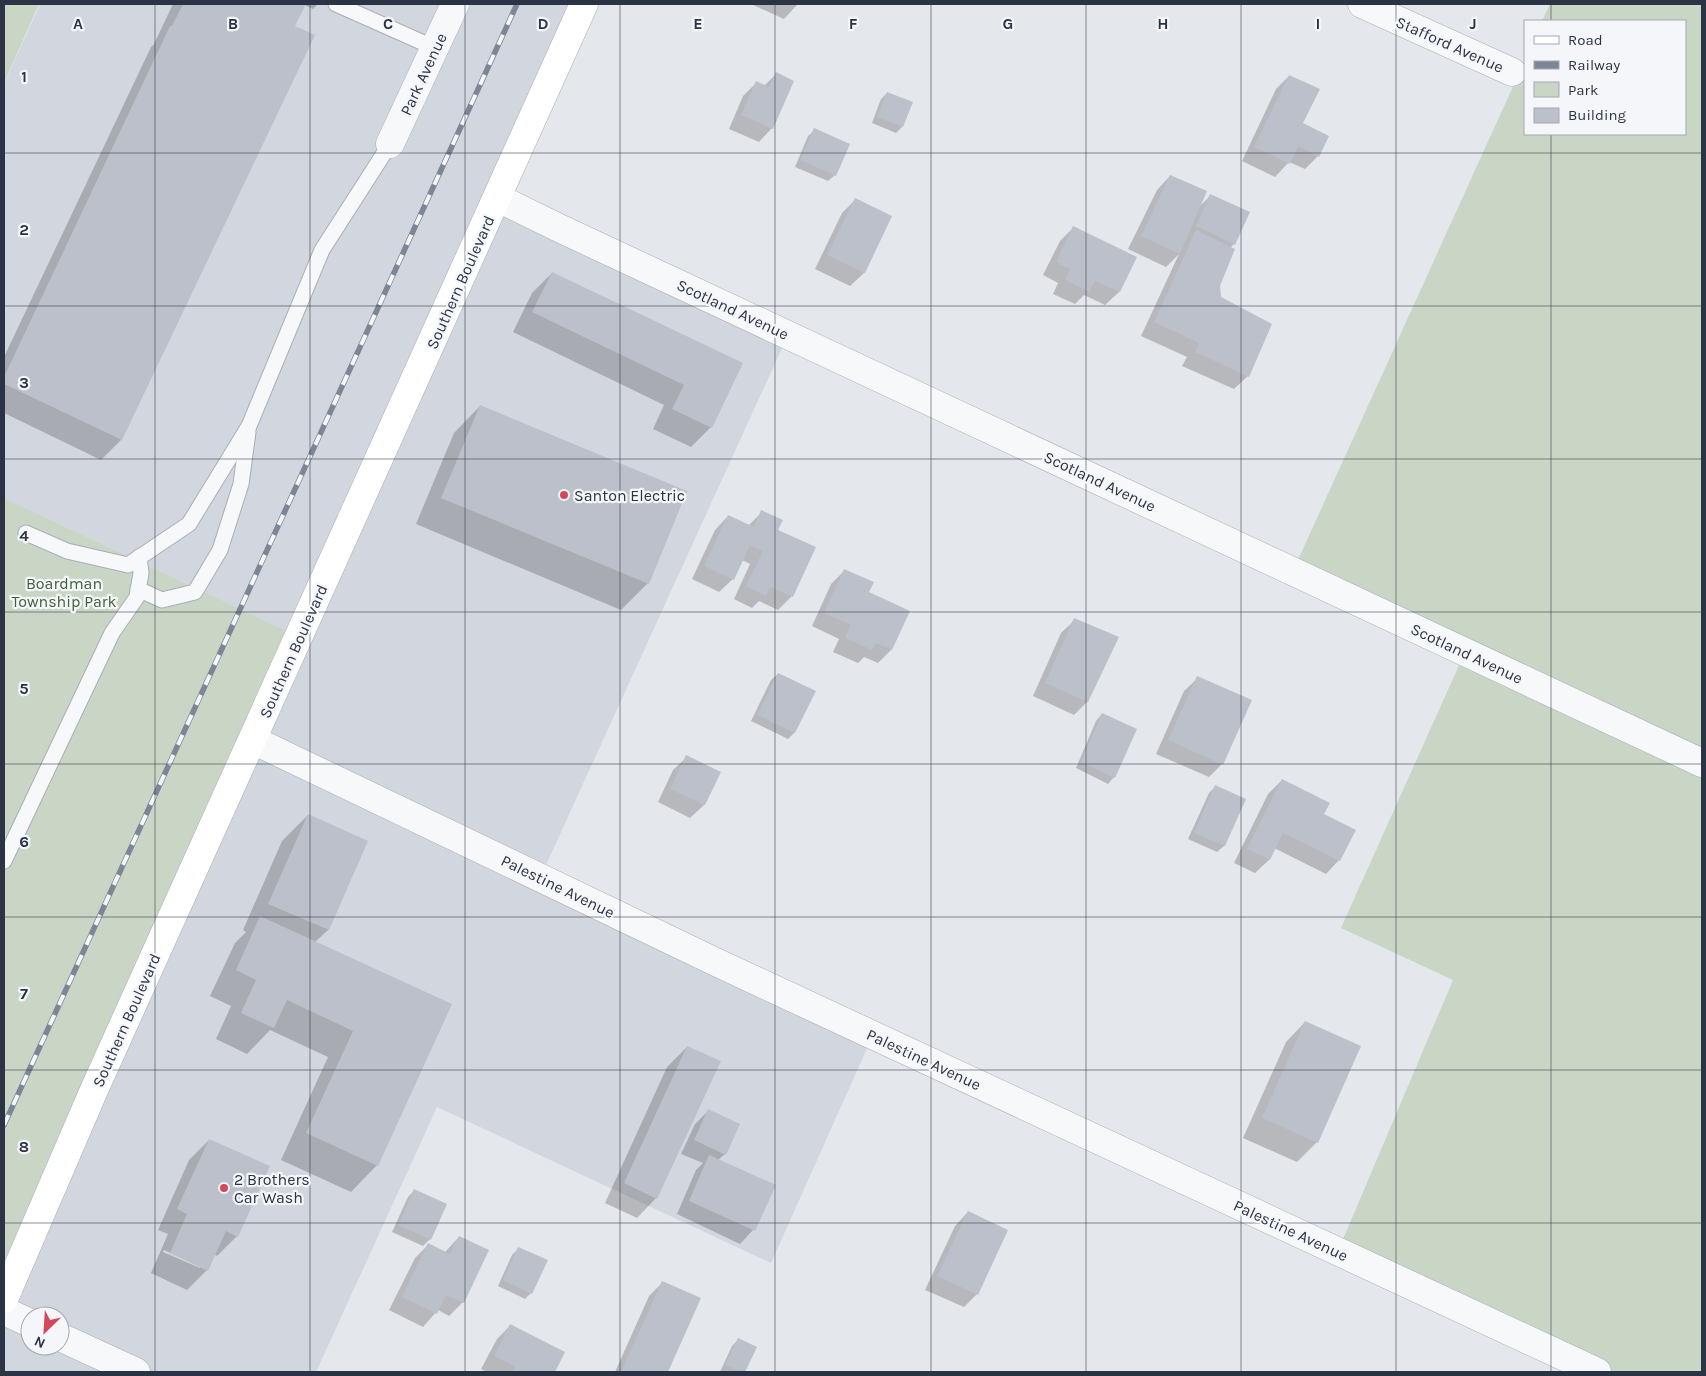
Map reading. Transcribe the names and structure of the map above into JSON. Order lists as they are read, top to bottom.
{
  "streets": {
    "street": [
      "Stafford Avenue",
      "Park Avenue",
      "Southern Boulevard",
      "Scotland Avenue",
      "Palestine Avenue"
    ]
  },
  "crossings": [
    ["Southern Boulevard", "Scotland Avenue"],
    ["Southern Boulevard", "Palestine Avenue"]
  ],
  "parks": ["Boardman Township Park"],
  "places": ["Santon Electric", "2 Brothers Car Wash"],
  "legend": [
    "Road",
    "Railway",
    "Park",
    "Building"
  ],
  "north": "bottom left",
  "grid": {
    "columns": [
      "A",
      "B",
      "C",
      "D",
      "E",
      "F",
      "G",
      "H",
      "I",
      "J"
    ],
    "rows": [
      "1",
      "2",
      "3",
      "4",
      "5",
      "6",
      "7",
      "8"
    ]
  }
}
